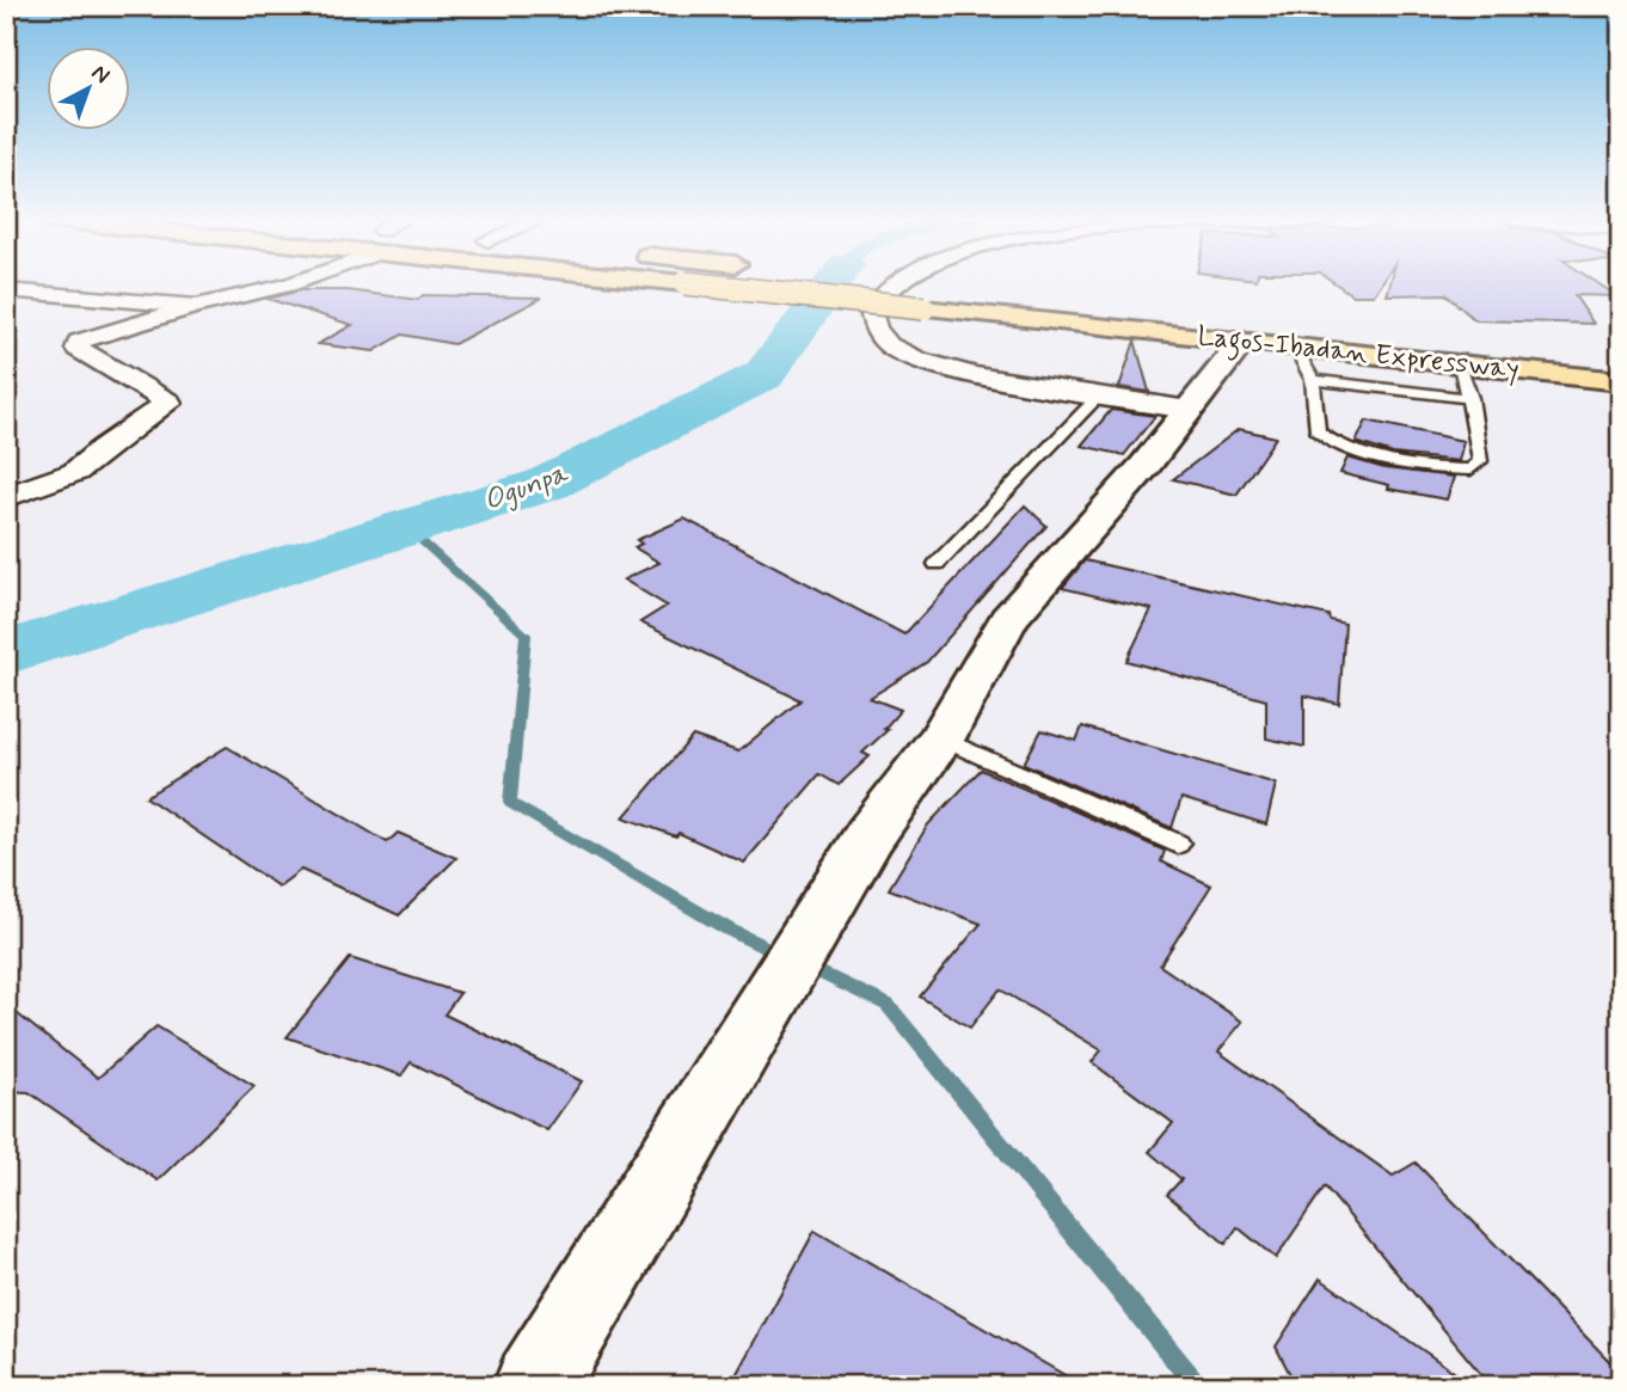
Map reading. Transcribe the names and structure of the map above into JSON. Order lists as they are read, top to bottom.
{
  "streets": {
    "highway": ["Lagos-Ibadan Expressway"]
  },
  "water": ["Ogunpa"],
  "north": "top right"
}
